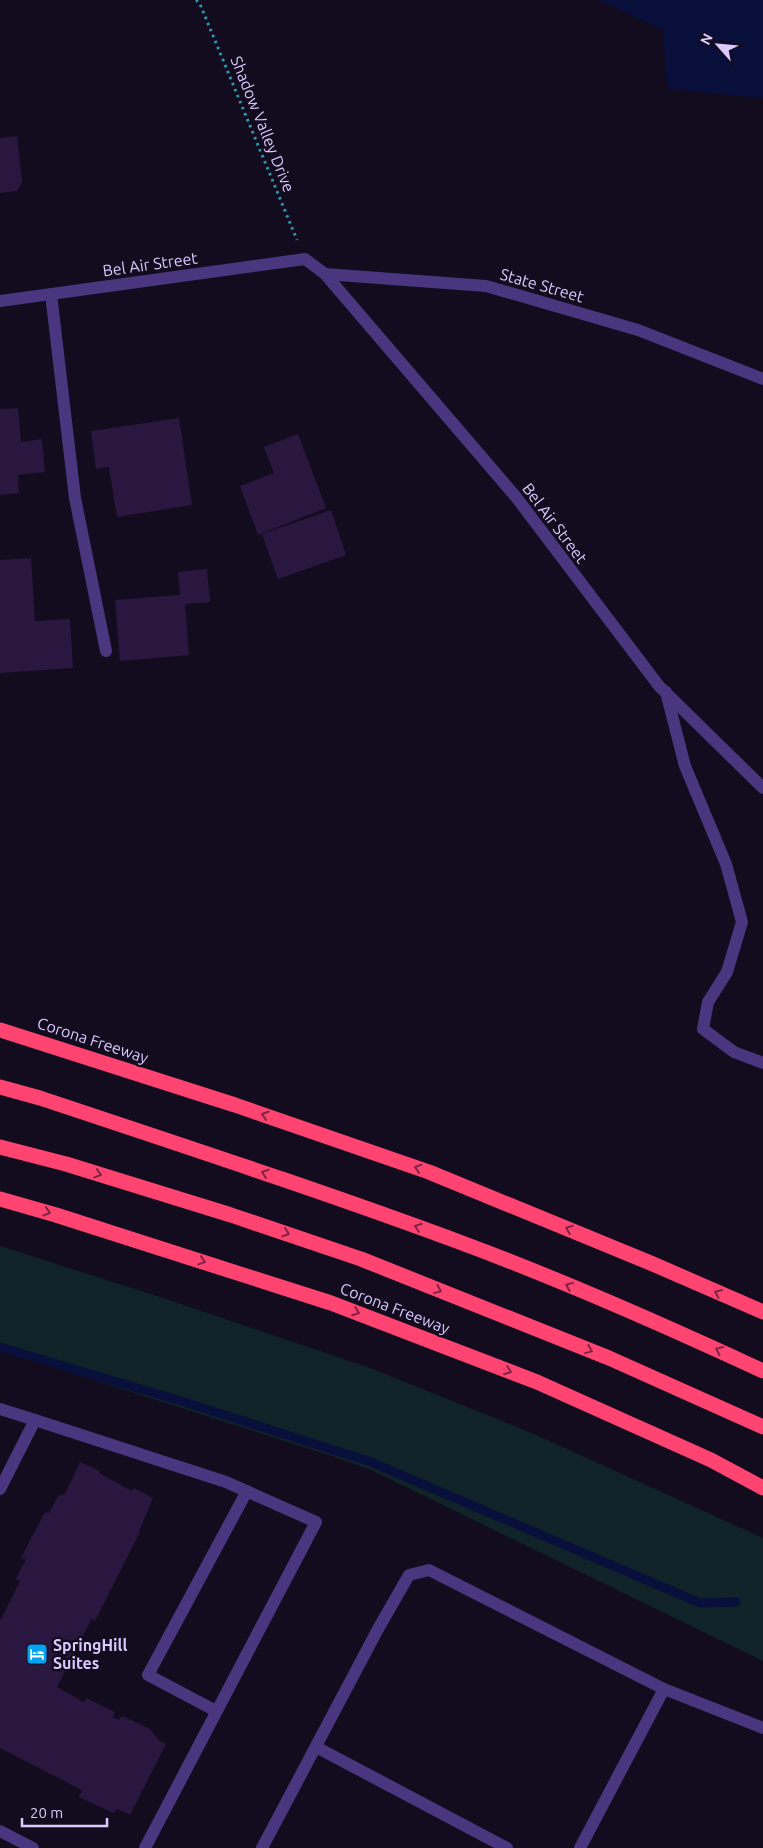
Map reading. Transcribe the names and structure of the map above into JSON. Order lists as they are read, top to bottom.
{
  "streets": {
    "highway": ["Corona Freeway"],
    "street": ["Bel Air Street", "State Street"],
    "path": ["Shadow Valley Drive"]
  },
  "crossings": [
    ["Shadow Valley Drive", "Bel Air Street"],
    ["Bel Air Street", "State Street"]
  ],
  "places": {
    "hotel": ["SpringHill Suites"]
  },
  "scale_bar": "20 m",
  "north": "top left"
}
